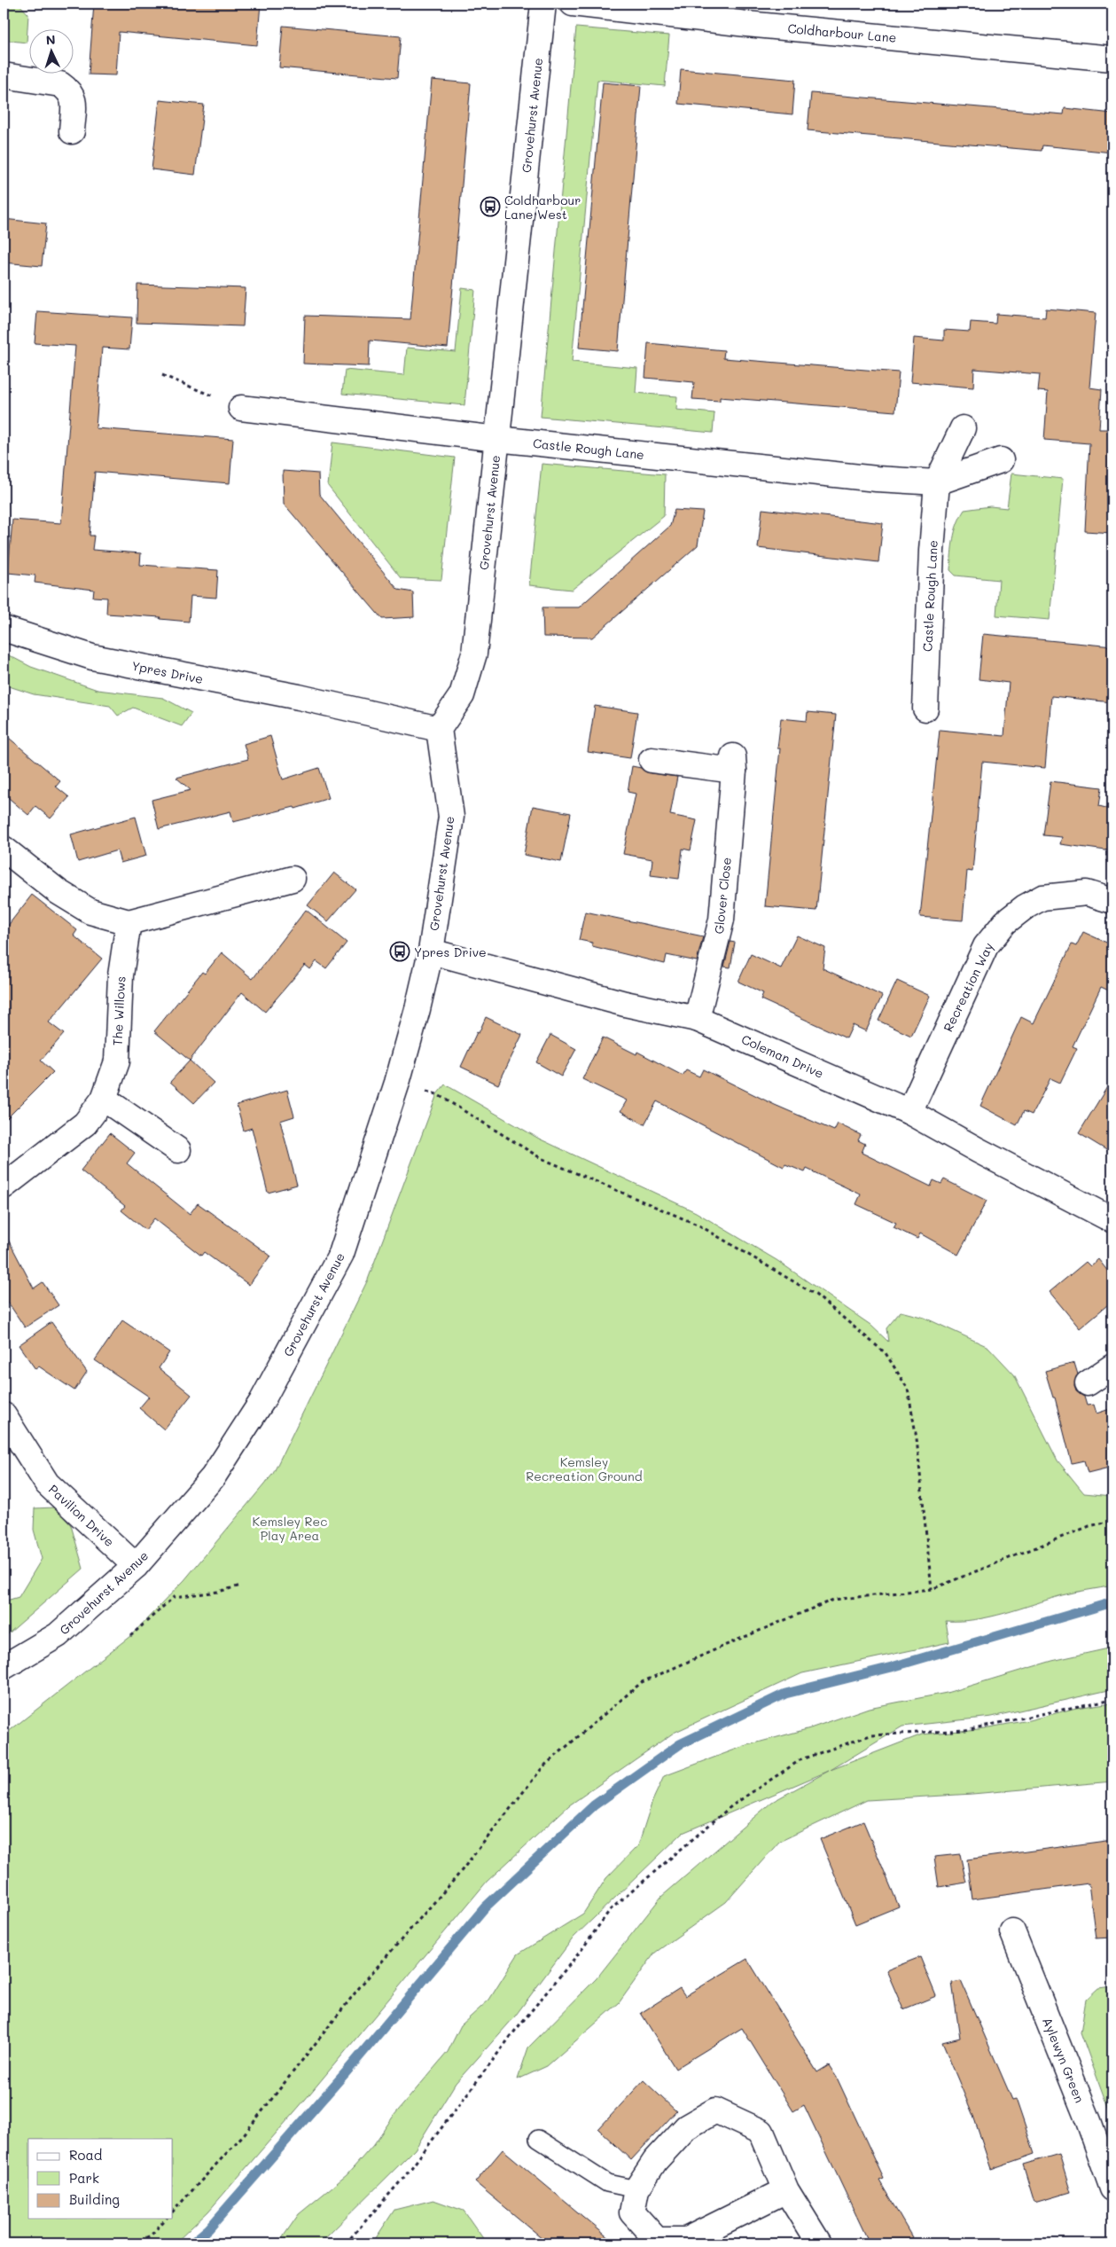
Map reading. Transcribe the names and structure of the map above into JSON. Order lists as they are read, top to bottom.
{
  "streets": {
    "street": [
      "Coldharbour Lane",
      "Grovehurst Avenue",
      "Castle Rough Lane",
      "Ypres Drive",
      "Glover Close",
      "Recreation Way",
      "The Willows",
      "Coleman Drive",
      "Pavilion Drive",
      "Aylewyn Green"
    ]
  },
  "crossings": [
    ["Grovehurst Avenue", "Castle Rough Lane"],
    ["Grovehurst Avenue", "Ypres Drive"],
    ["Grovehurst Avenue", "Coleman Drive"],
    ["Grovehurst Avenue", "Pavilion Drive"],
    ["Glover Close", "Coleman Drive"],
    ["Recreation Way", "Coleman Drive"]
  ],
  "parks": ["Kemsley Recreation Ground", "Kemsley Rec Play Area"],
  "places": {
    "bus stop": ["Coldharbour Lane West", "Ypres Drive"]
  },
  "legend": ["Road", "Park", "Building"],
  "north": "top"
}
